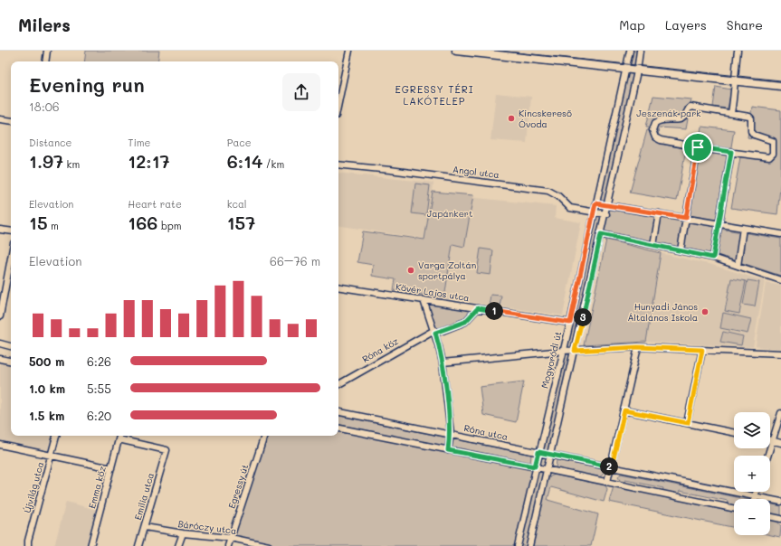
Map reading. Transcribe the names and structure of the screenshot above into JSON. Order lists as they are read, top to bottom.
{
  "streets": {
    "street": [
      "Angol utca",
      "Kövér Lajos utca",
      "Róna köz",
      "Mogyoródi út",
      "Róna utca",
      "Egressy út",
      "Újvilág utca",
      "Emma köz",
      "Emília utca",
      "Báróczy utca"
    ]
  },
  "crossings": [
    ["Angol utca", "Mogyoródi út"],
    ["Kövér Lajos utca", "Róna köz"],
    ["Kövér Lajos utca", "Mogyoródi út"],
    ["Mogyoródi út", "Róna utca"],
    ["Egressy út", "Báróczy utca"],
    ["Emma köz", "Emília utca"],
    ["Emília utca", "Báróczy utca"]
  ],
  "districts": ["EGRESSY TÉRI LAKÓTELEP"],
  "parks": ["Jeszenák park", "Japánkert"],
  "places": ["Kincskereső Óvoda", "Varga Zoltán sportpálya", "Hunyadi János Általános Iskola"],
  "page": {
    "header": "Milers",
    "nav": ["Map", "Layers", "Share"],
    "heading": ["Evening run", "18:06"],
    "stats": [
      ["Distance", "1.97 km"],
      ["Time", "12:17"],
      ["Pace", "6:14 /km"],
      ["Elevation", "15 m"],
      ["Heart rate", "166 bpm"],
      ["kcal", "157"]
    ],
    "chart": ["Elevation", "66–76 m"],
    "pins": ["1", "3", "2"],
    "list": [
      {
        "name": "500 m",
        "note": "6:26"
      },
      {
        "name": "1.0 km",
        "note": "5:55"
      },
      {
        "name": "1.5 km",
        "note": "6:20"
      }
    ],
    "map_buttons": ["+", "−"]
  }
}
